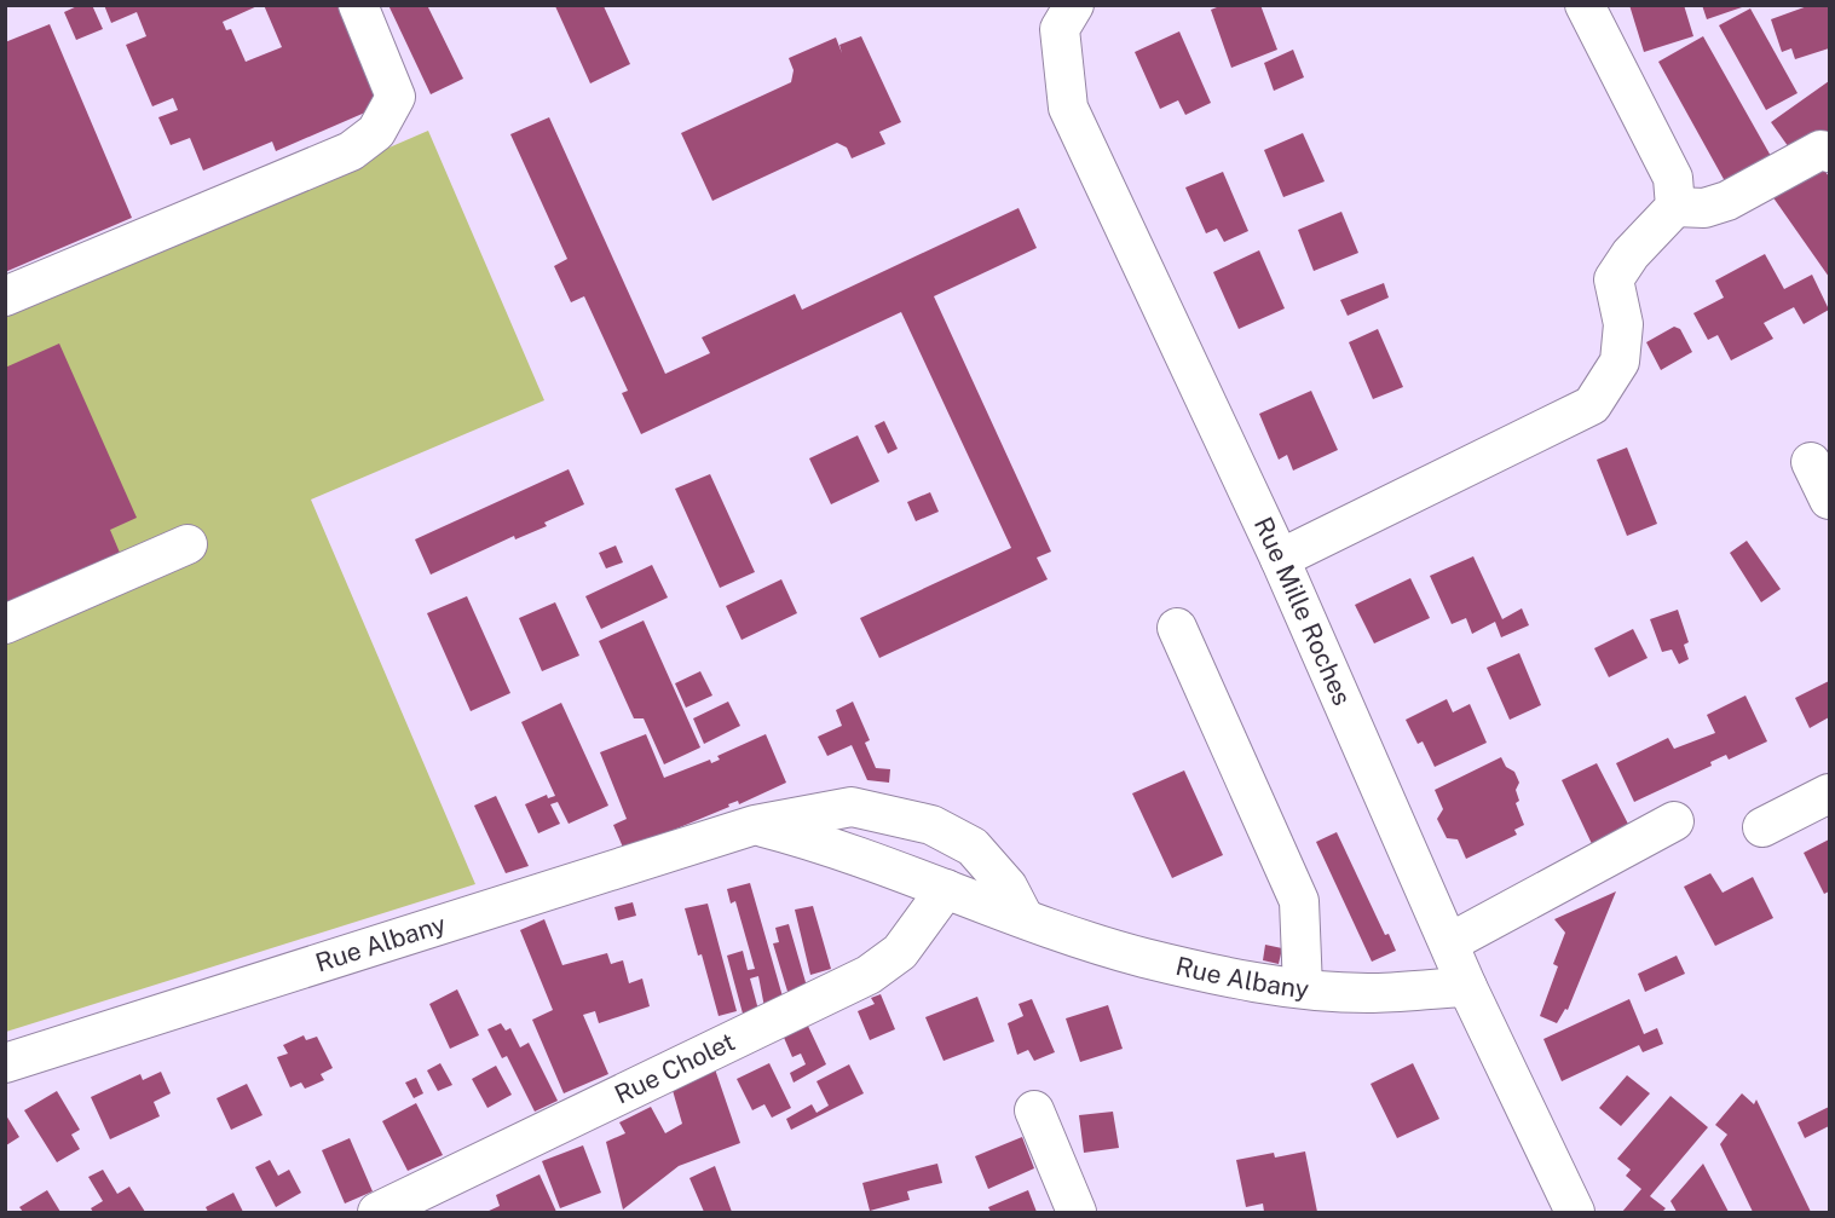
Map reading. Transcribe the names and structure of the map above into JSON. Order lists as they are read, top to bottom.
{
  "streets": {
    "street": ["Rue Mille Roches", "Rue Albany", "Rue Cholet"]
  },
  "crossings": [
    ["Rue Mille Roches", "Rue Albany"],
    ["Rue Albany", "Rue Cholet"]
  ]
}
